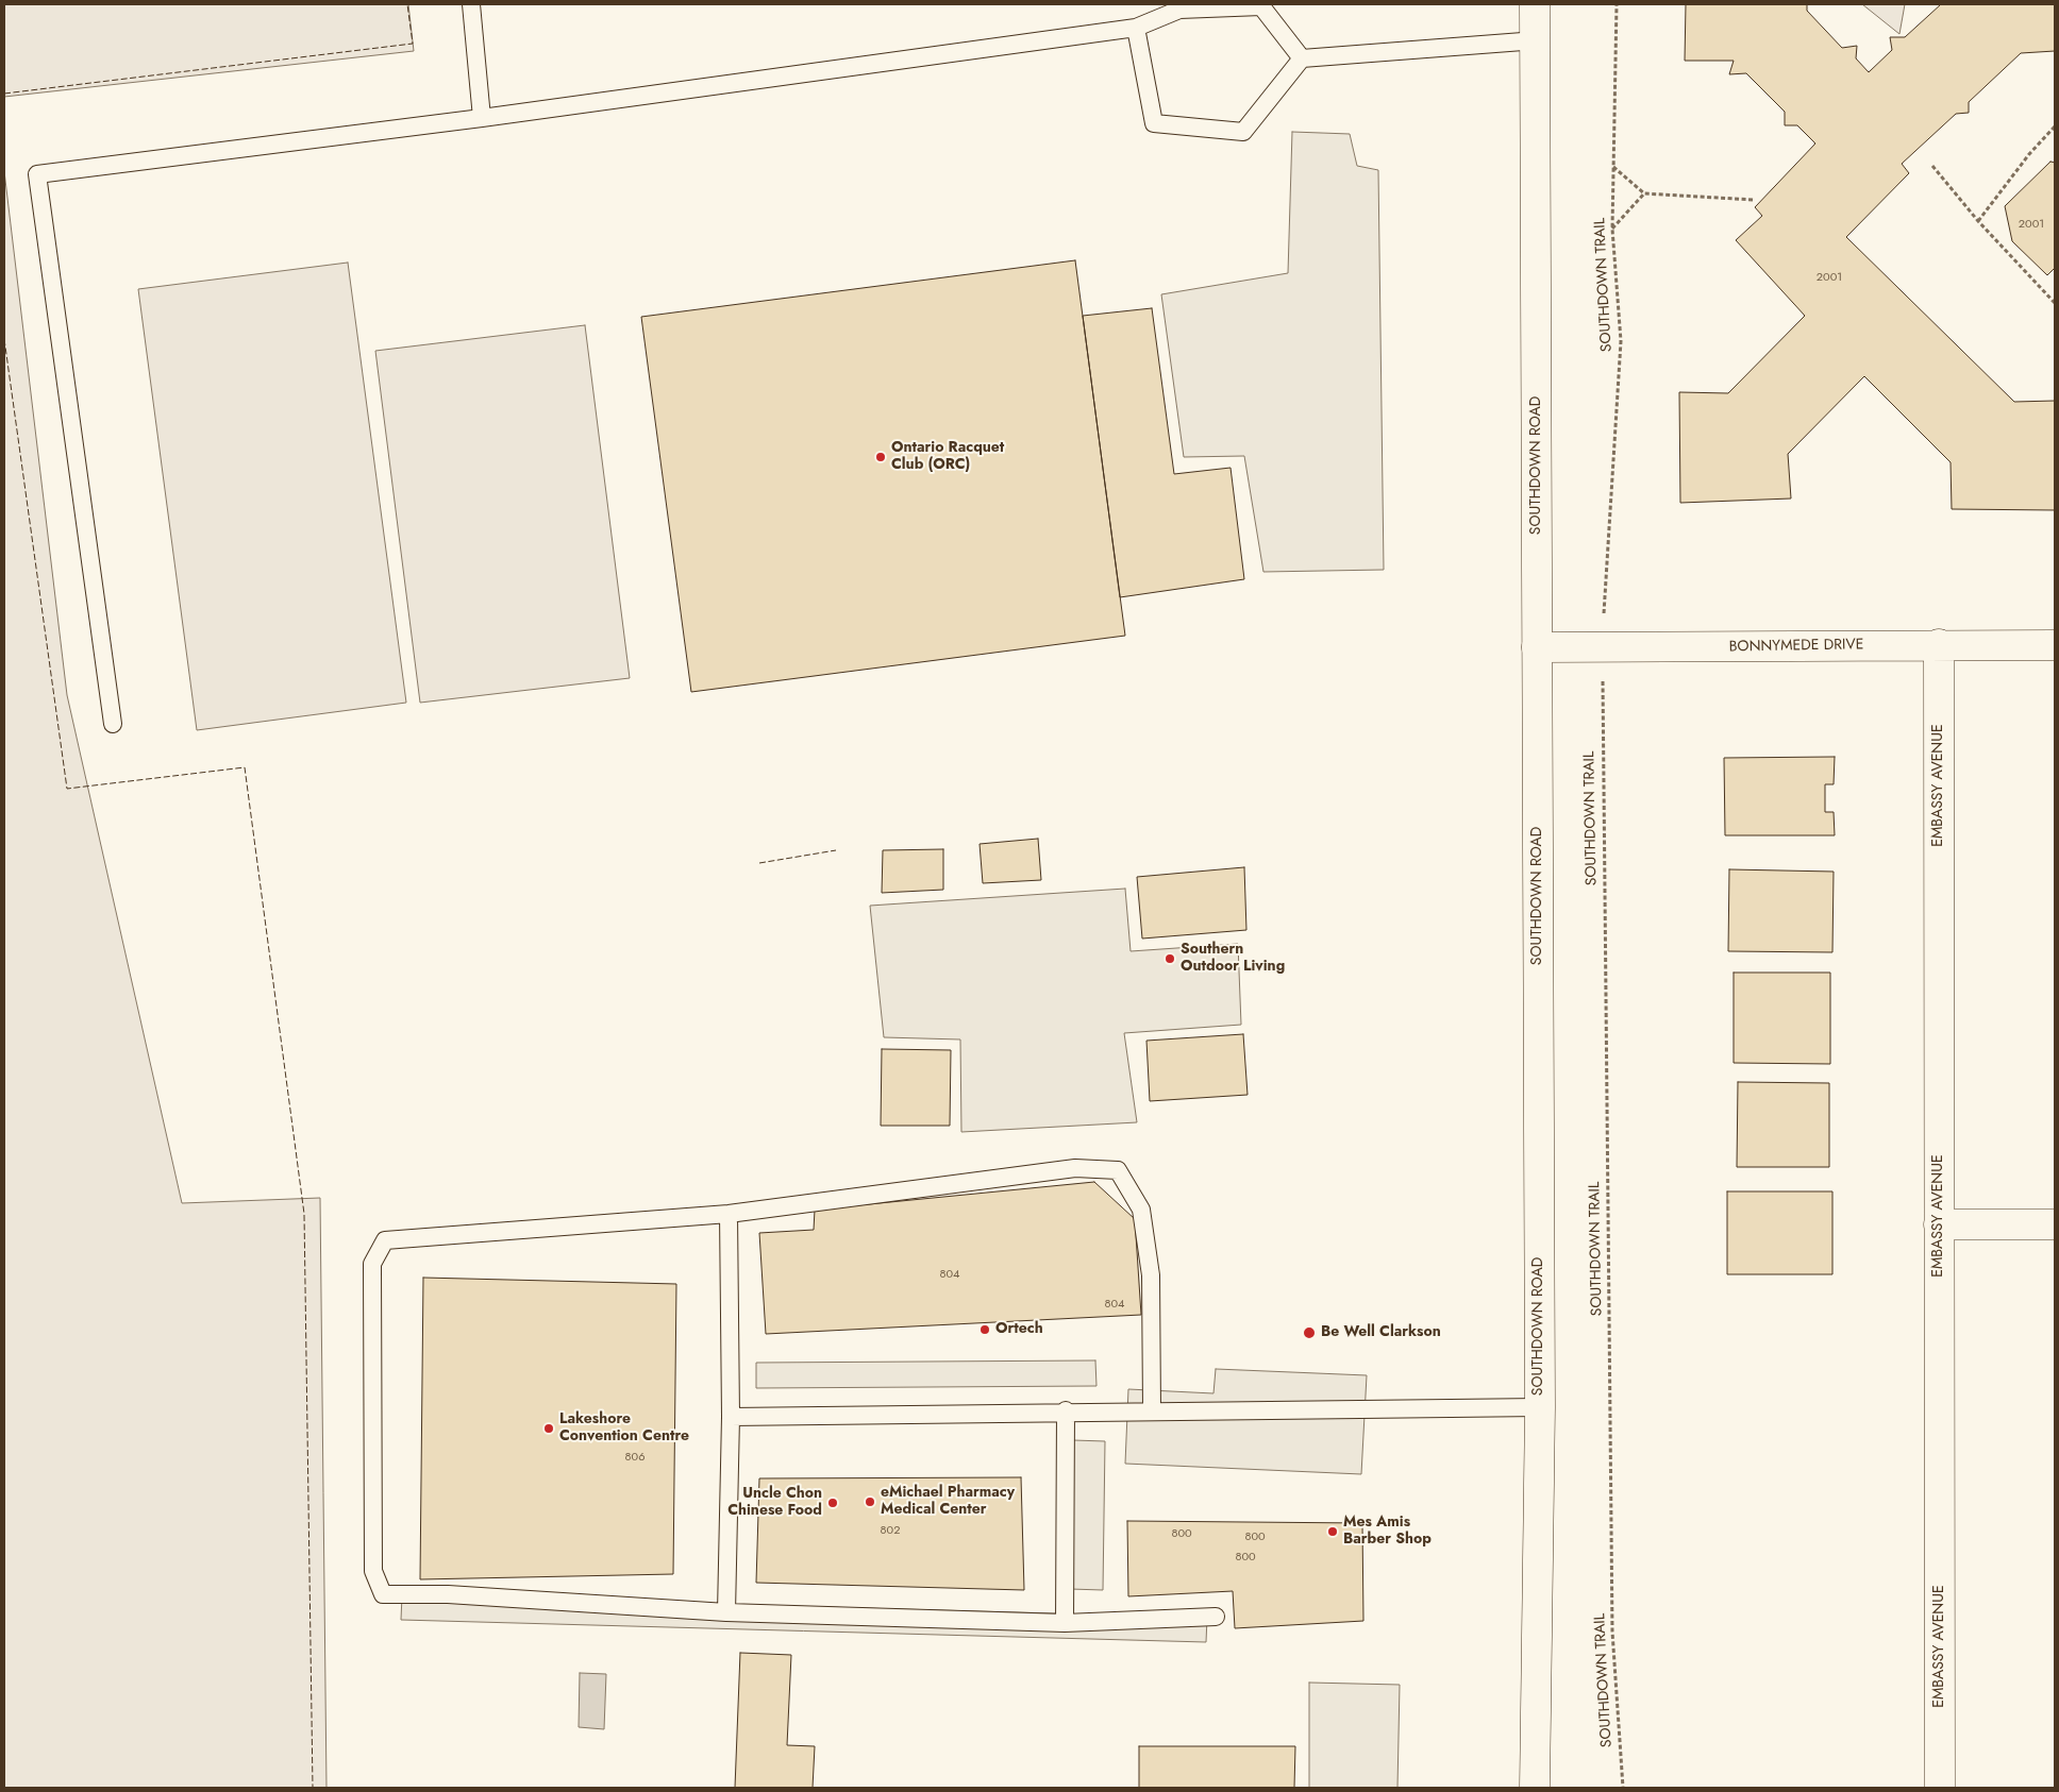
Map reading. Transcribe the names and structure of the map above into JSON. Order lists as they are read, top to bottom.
{
  "streets": {
    "main road": ["SOUTHDOWN ROAD", "BONNYMEDE DRIVE", "EMBASSY AVENUE"],
    "path": ["SOUTHDOWN TRAIL"]
  },
  "crossings": [
    ["SOUTHDOWN ROAD", "BONNYMEDE DRIVE"],
    ["BONNYMEDE DRIVE", "EMBASSY AVENUE"]
  ],
  "places": [
    "Ontario Racquet Club (ORC)",
    "Southern Outdoor Living",
    "Ortech",
    "Be Well Clarkson",
    "Lakeshore Convention Centre",
    "eMichael Pharmacy Medical Center",
    "Uncle Chon Chinese Food",
    "Mes Amis Barber Shop"
  ],
  "house_numbers": [
    "2001",
    "2001",
    "804",
    "804",
    "806",
    "802",
    "800",
    "800",
    "800"
  ]
}
